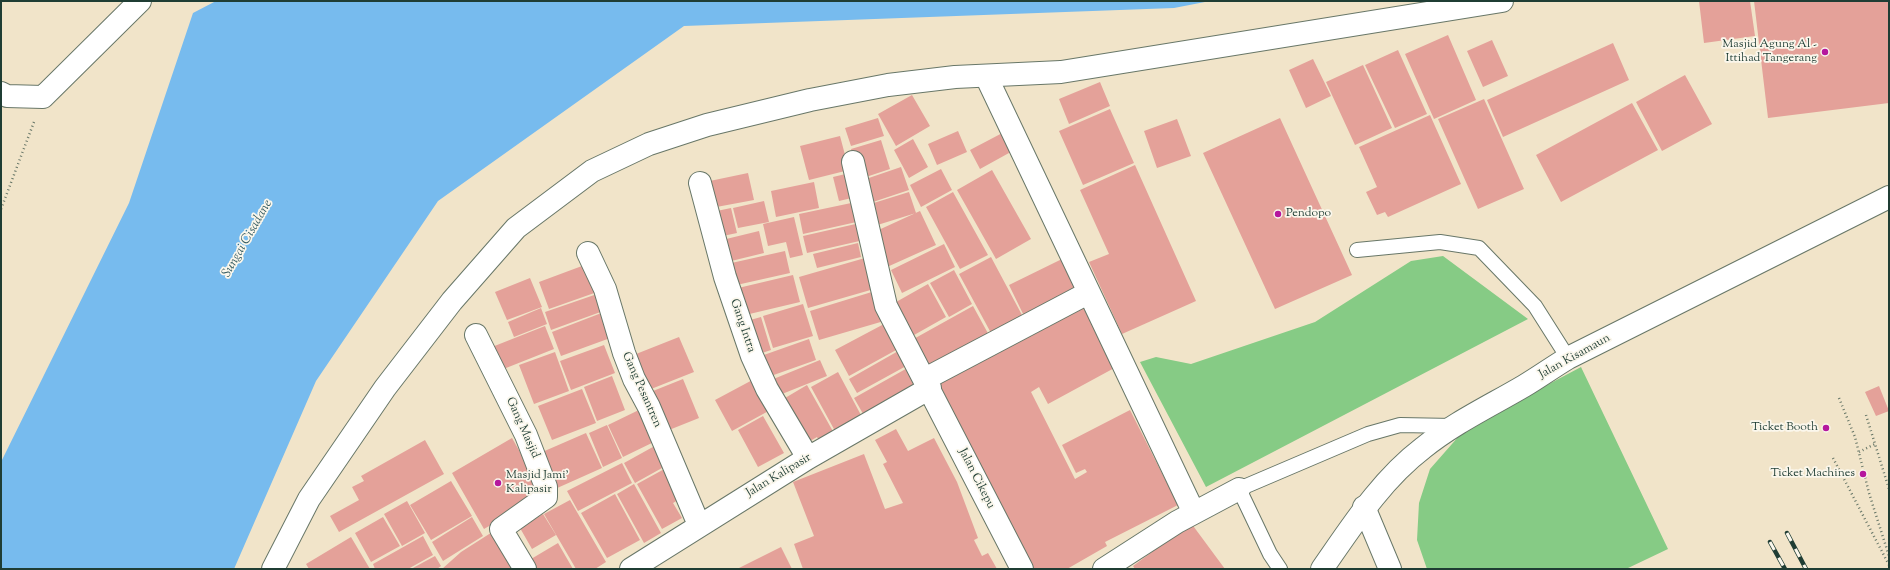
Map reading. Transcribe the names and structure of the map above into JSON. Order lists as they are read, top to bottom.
{
  "streets": {
    "street": [
      "Gang Intra",
      "Jalan Kisamaun",
      "Gang Pesantren",
      "Gang Masjid",
      "Jalan Kalipasir",
      "Jalan Cikepu"
    ]
  },
  "crossings": [
    ["Gang Intra", "Jalan Kalipasir"],
    ["Gang Pesantren", "Jalan Kalipasir"],
    ["Jalan Kalipasir", "Jalan Cikepu"]
  ],
  "water": ["Sungai Cisadane"],
  "places": [
    "Masjid Agung Al - Ittihad Tangerang",
    "Pendopo",
    "Ticket Booth",
    "Ticket Machines",
    "Masjid Jami' Kalipasir"
  ]
}
